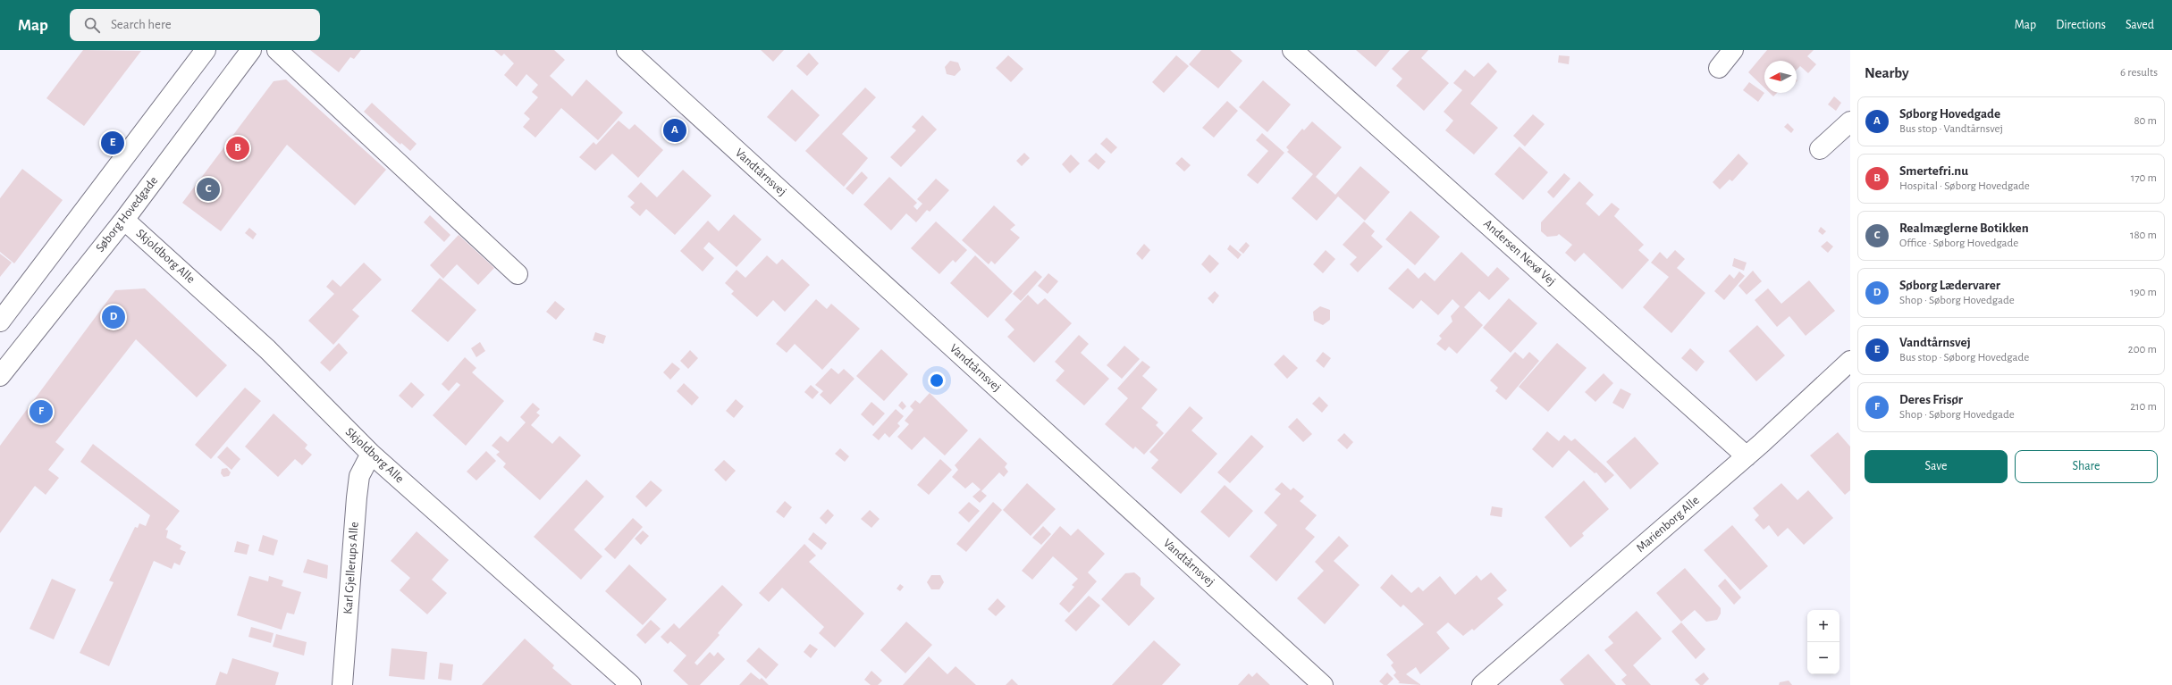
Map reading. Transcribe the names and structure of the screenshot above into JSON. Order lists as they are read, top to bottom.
{
  "streets": {
    "street": [
      "Vandtårnsvej",
      "Søborg Hovedgade",
      "Andersen Nexø Vej",
      "Skjoldborg Alle",
      "Marienborg Alle",
      "Karl Gjellerups Alle"
    ]
  },
  "crossings": [
    ["Søborg Hovedgade", "Skjoldborg Alle"],
    ["Andersen Nexø Vej", "Marienborg Alle"],
    ["Skjoldborg Alle", "Karl Gjellerups Alle"]
  ],
  "north": "left",
  "page": {
    "header": "Map",
    "search": "Search here",
    "nav": ["Map", "Directions", "Saved"],
    "heading": ["Nearby", "6 results"],
    "list": [
      {
        "mark": "A",
        "name": "Søborg Hovedgade",
        "note": "Bus stop · Vandtårnsvej",
        "value": "80 m"
      },
      {
        "mark": "B",
        "name": "Smertefri.nu",
        "note": "Hospital · Søborg Hovedgade",
        "value": "170 m"
      },
      {
        "mark": "C",
        "name": "Realmæglerne Botikken",
        "note": "Office · Søborg Hovedgade",
        "value": "180 m"
      },
      {
        "mark": "D",
        "name": "Søborg Lædervarer",
        "note": "Shop · Søborg Hovedgade",
        "value": "190 m"
      },
      {
        "mark": "E",
        "name": "Vandtårnsvej",
        "note": "Bus stop · Søborg Hovedgade",
        "value": "200 m"
      },
      {
        "mark": "F",
        "name": "Deres Frisør",
        "note": "Shop · Søborg Hovedgade",
        "value": "210 m"
      }
    ],
    "pins": [
      "A",
      "E",
      "B",
      "C",
      "D",
      "F"
    ],
    "buttons": ["Save", "Share"],
    "map_buttons": ["+", "−"]
  }
}
